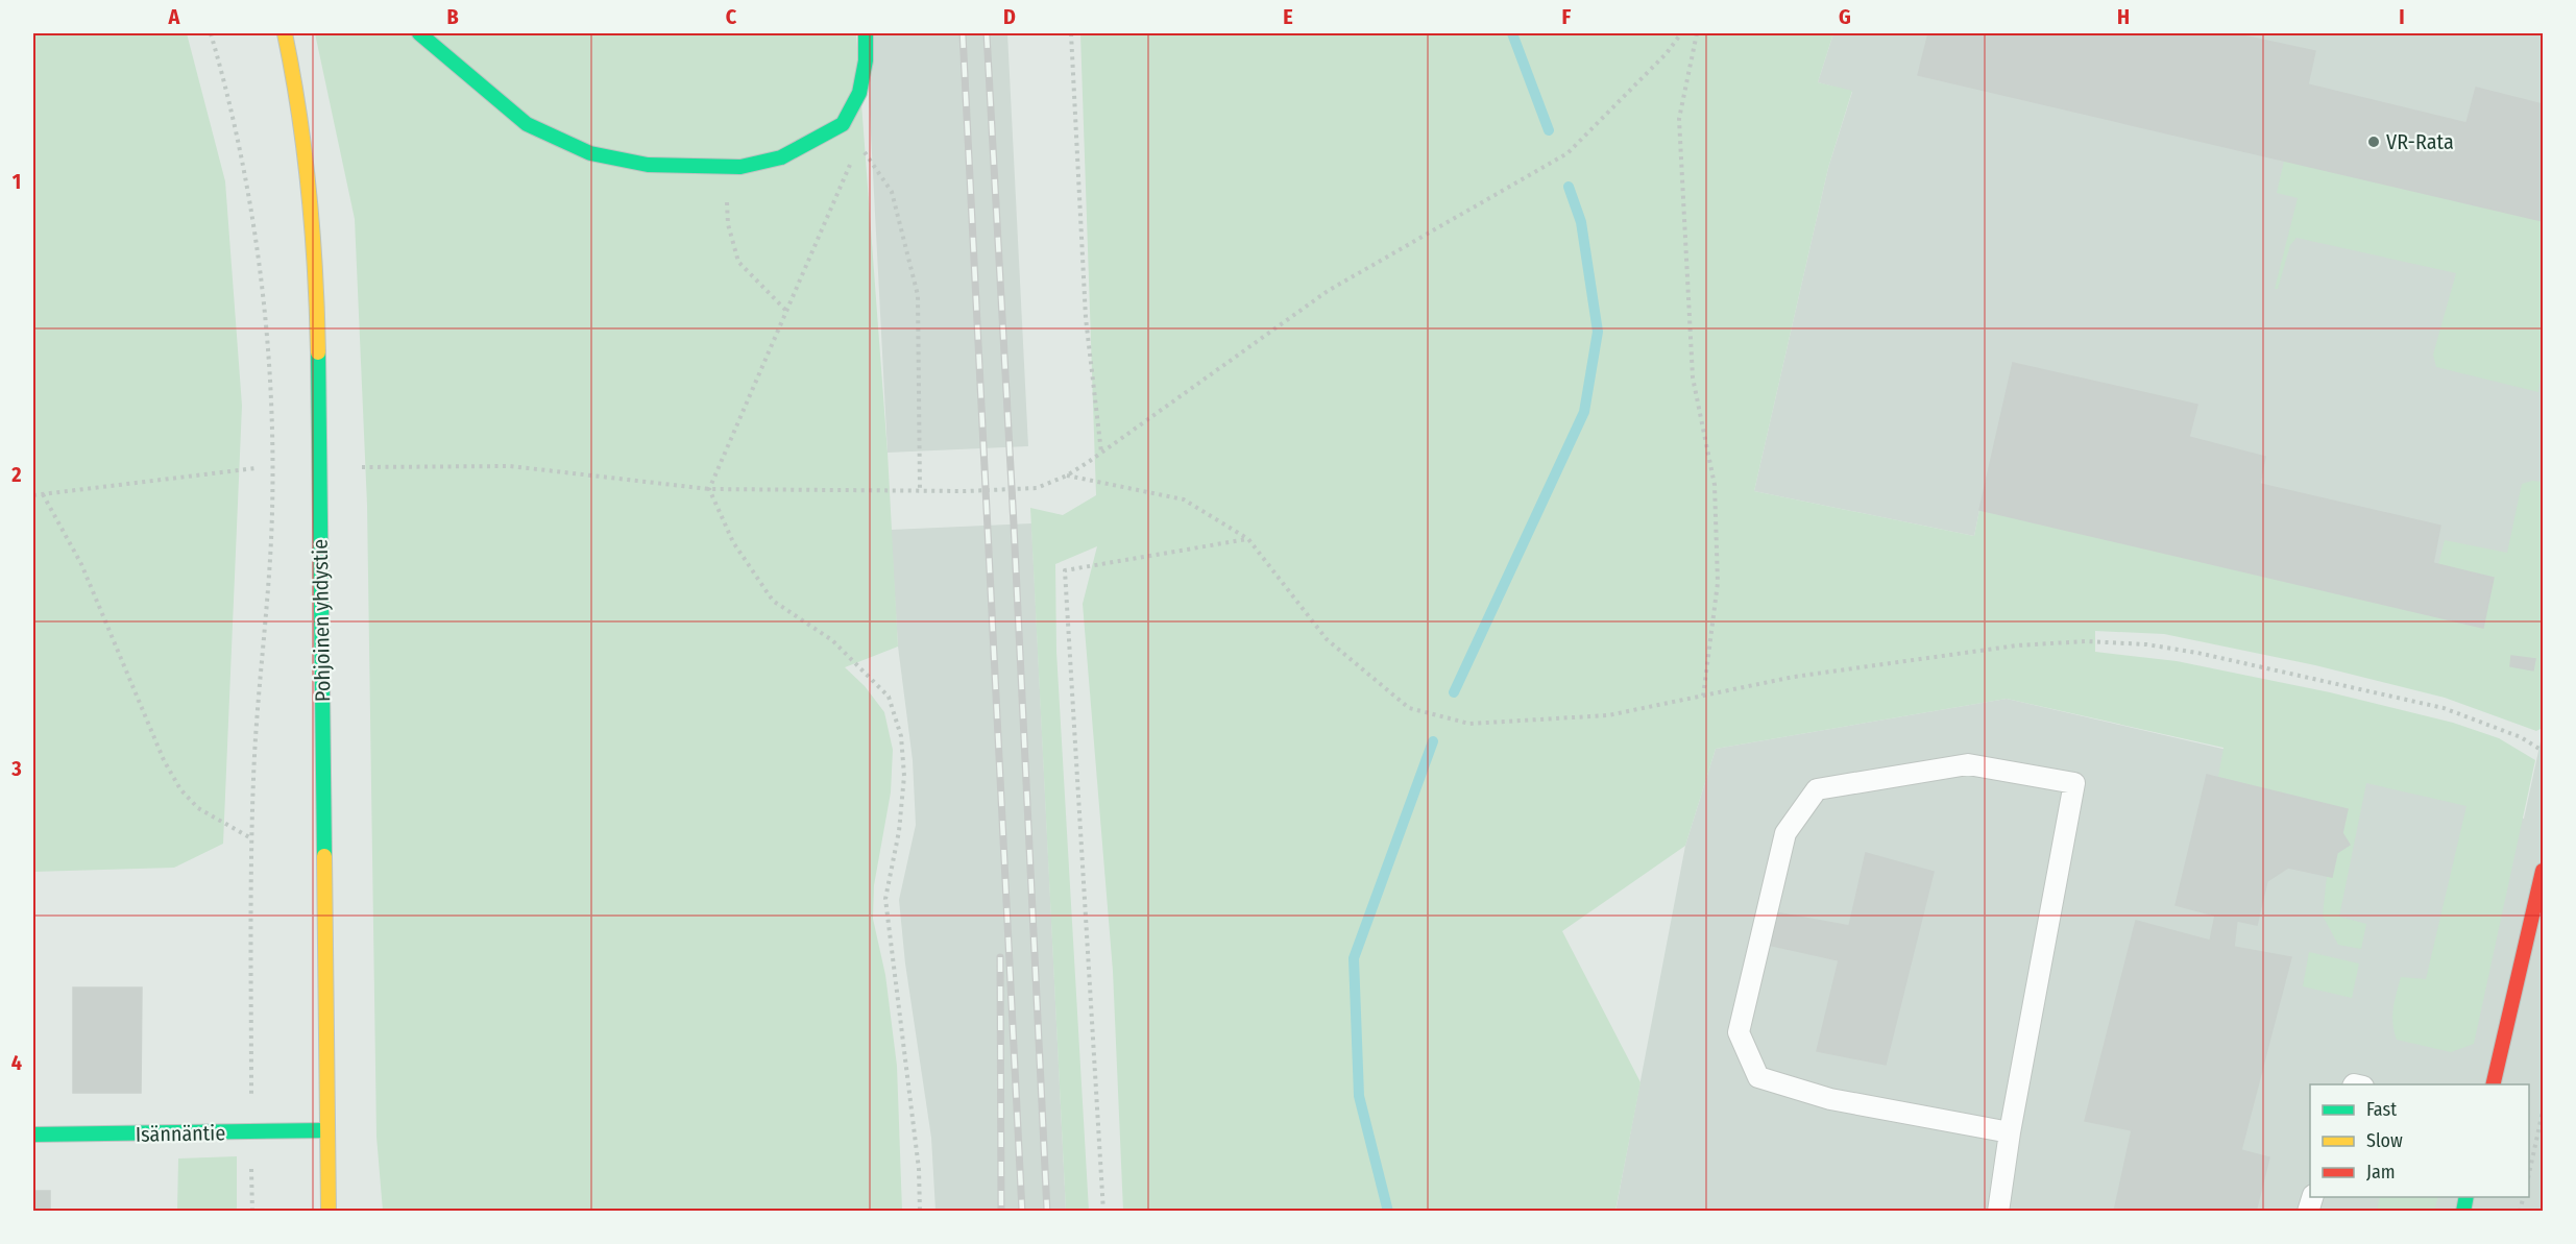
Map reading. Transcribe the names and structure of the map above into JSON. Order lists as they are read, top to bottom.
{
  "streets": {
    "main road": ["Pohjoinen yhdystie", "Isännäntie"]
  },
  "crossings": [
    ["Pohjoinen yhdystie", "Isännäntie"]
  ],
  "places": ["VR-Rata"],
  "legend": ["Fast", "Slow", "Jam"],
  "grid": {
    "columns": [
      "A",
      "B",
      "C",
      "D",
      "E",
      "F",
      "G",
      "H",
      "I"
    ],
    "rows": [
      "1",
      "2",
      "3",
      "4"
    ]
  }
}
